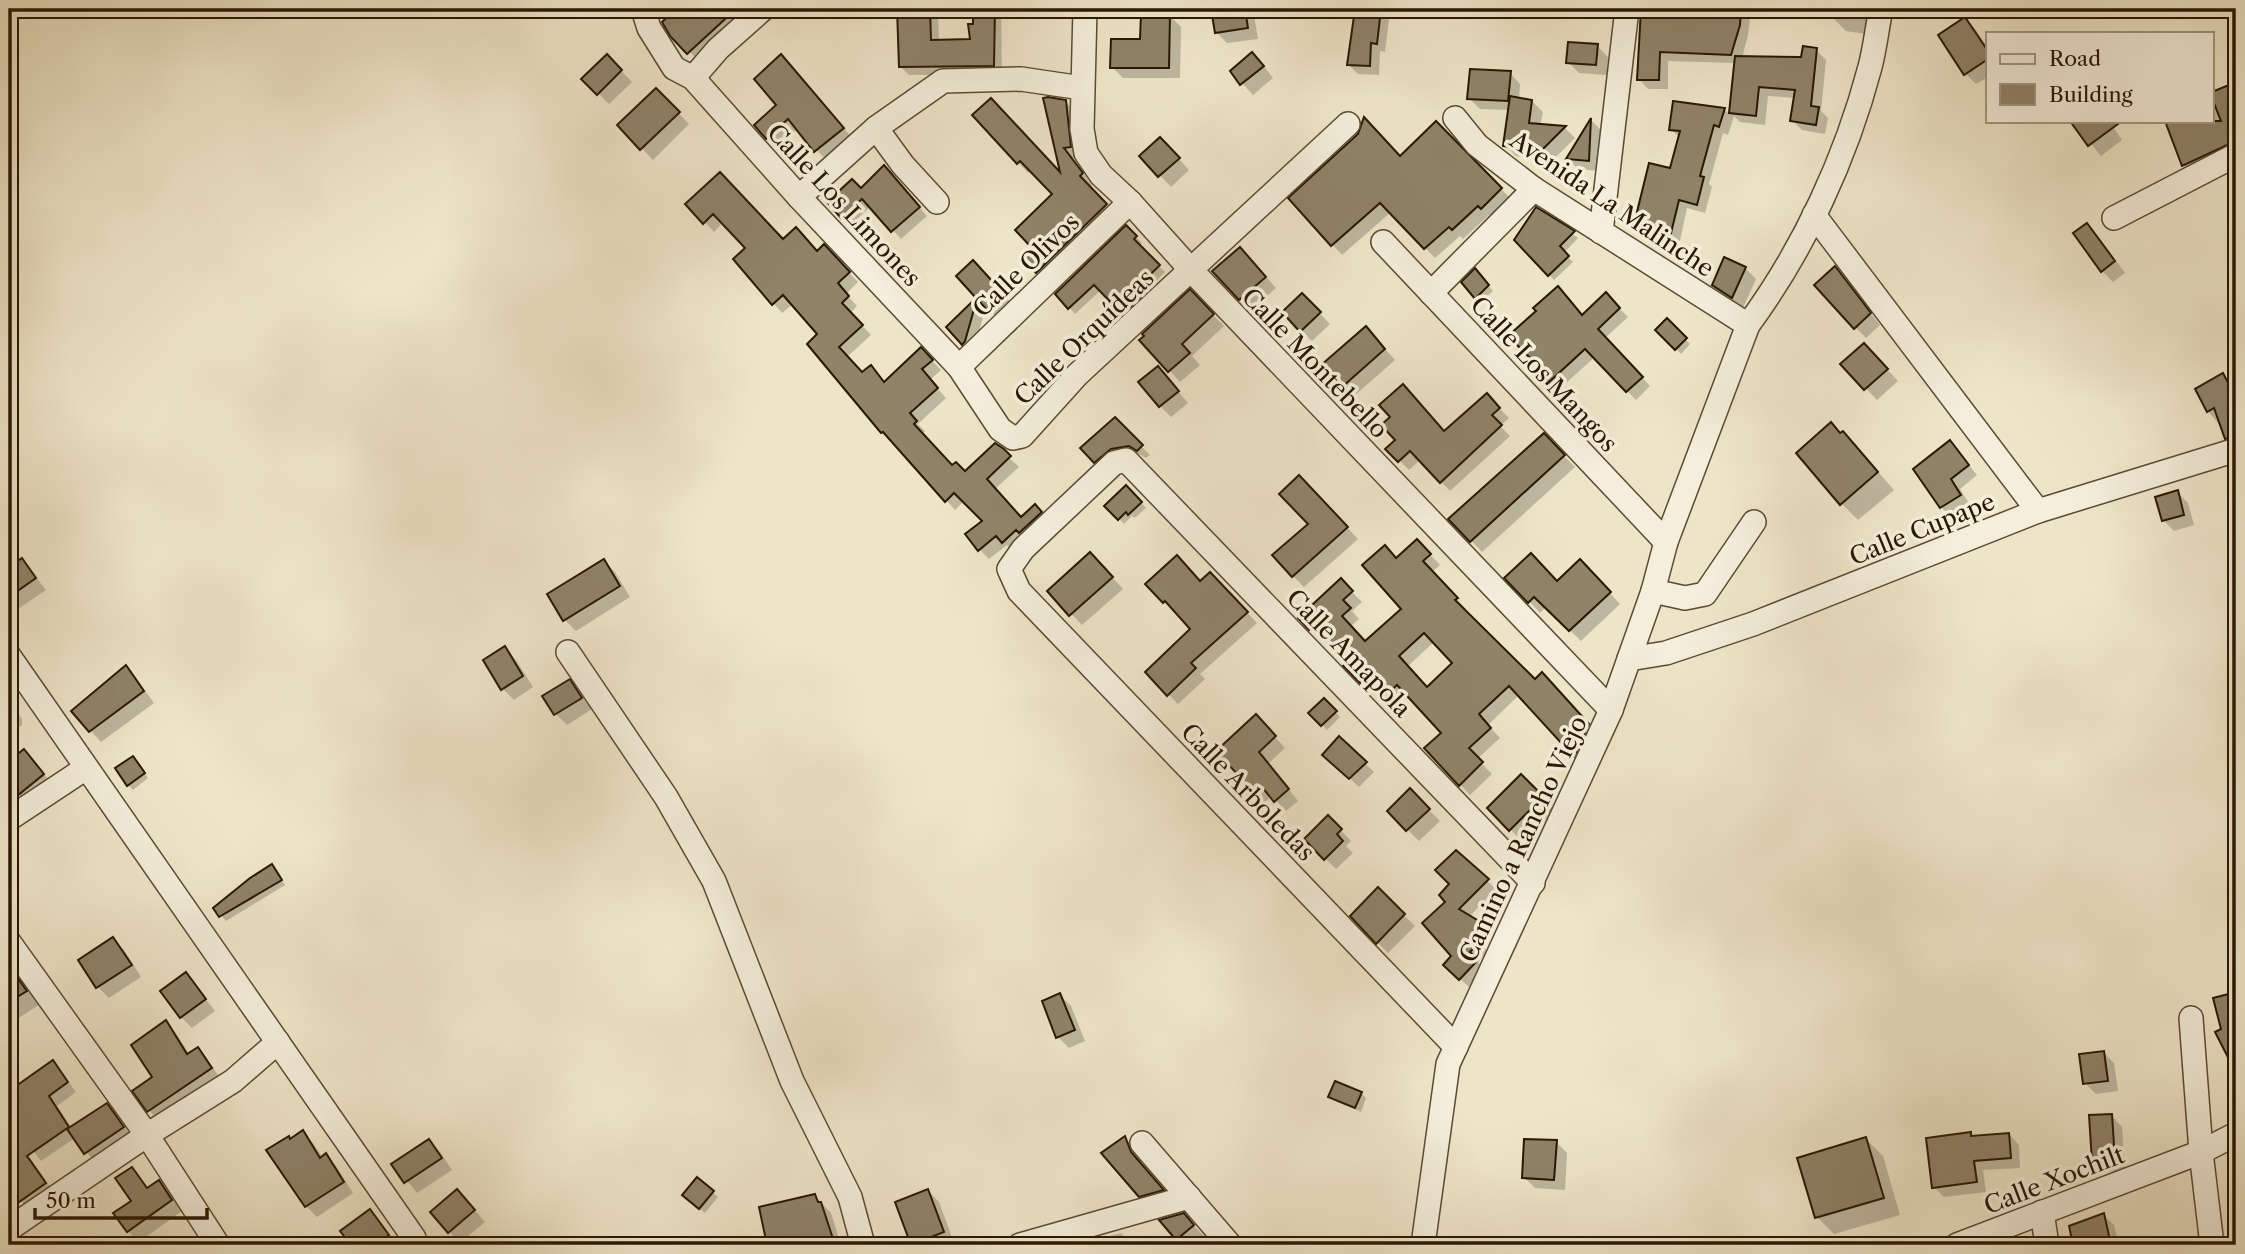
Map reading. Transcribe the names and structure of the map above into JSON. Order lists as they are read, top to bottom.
{
  "streets": {
    "street": [
      "Avenida La Malinche",
      "Calle Los Limones",
      "Calle Olivos",
      "Calle Orquídeas",
      "Calle Montebello",
      "Calle Los Mangos",
      "Calle Cupape",
      "Calle Amapola",
      "Calle Arboledas",
      "Camino a Rancho Viejo",
      "Calle Xochilt"
    ]
  },
  "crossings": [
    ["Avenida La Malinche", "Camino a Rancho Viejo"],
    ["Calle Los Limones", "Calle Olivos"],
    ["Calle Los Limones", "Calle Orquídeas"],
    ["Calle Olivos", "Calle Montebello"],
    ["Calle Orquídeas", "Calle Montebello"],
    ["Calle Montebello", "Camino a Rancho Viejo"],
    ["Calle Los Mangos", "Camino a Rancho Viejo"],
    ["Calle Cupape", "Camino a Rancho Viejo"],
    ["Calle Amapola", "Calle Arboledas"],
    ["Calle Amapola", "Camino a Rancho Viejo"],
    ["Calle Arboledas", "Camino a Rancho Viejo"]
  ],
  "legend": ["Road", "Building"],
  "scale_bar": "50 m"
}
